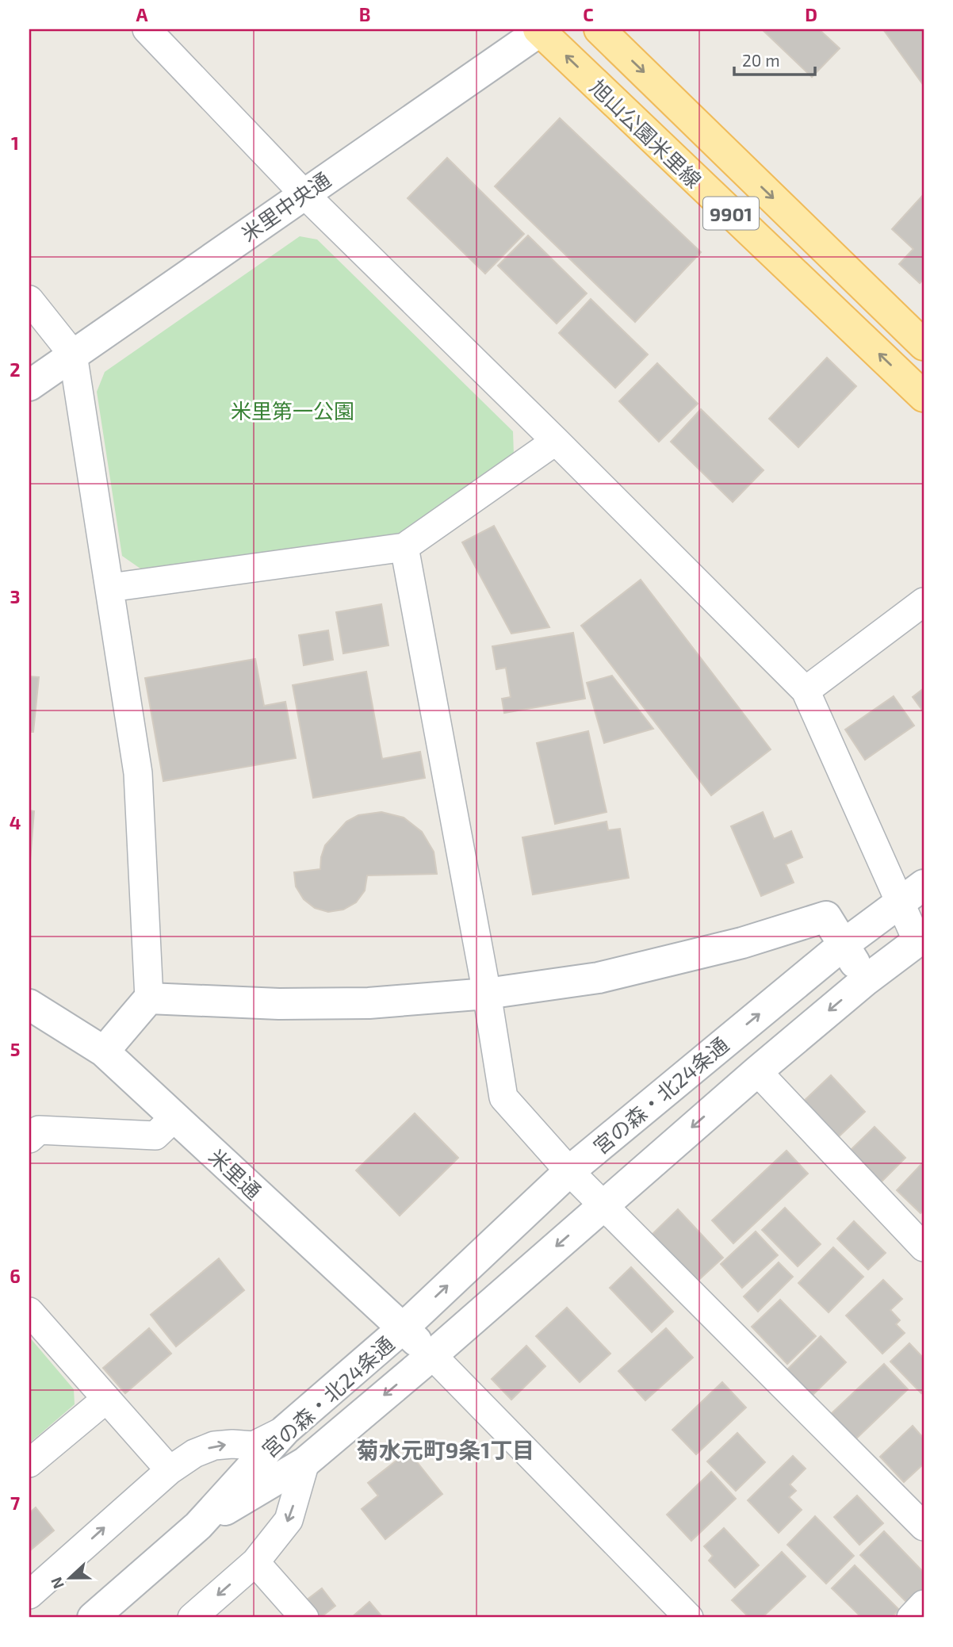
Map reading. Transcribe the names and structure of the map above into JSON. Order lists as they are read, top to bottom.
{
  "streets": {
    "main road": ["旭山公園米里線", "9901"],
    "street": ["米里中央通", "宮の森・北24条通", "米里通"]
  },
  "crossings": [
    ["旭山公園米里線", "米里中央通"],
    ["宮の森・北24条通", "米里通"]
  ],
  "districts": ["菊水元町9条1丁目"],
  "parks": ["米里第一公園"],
  "scale_bar": "20 m",
  "north": "left",
  "grid": {
    "columns": [
      "A",
      "B",
      "C",
      "D"
    ],
    "rows": [
      "1",
      "2",
      "3",
      "4",
      "5",
      "6",
      "7"
    ]
  }
}
